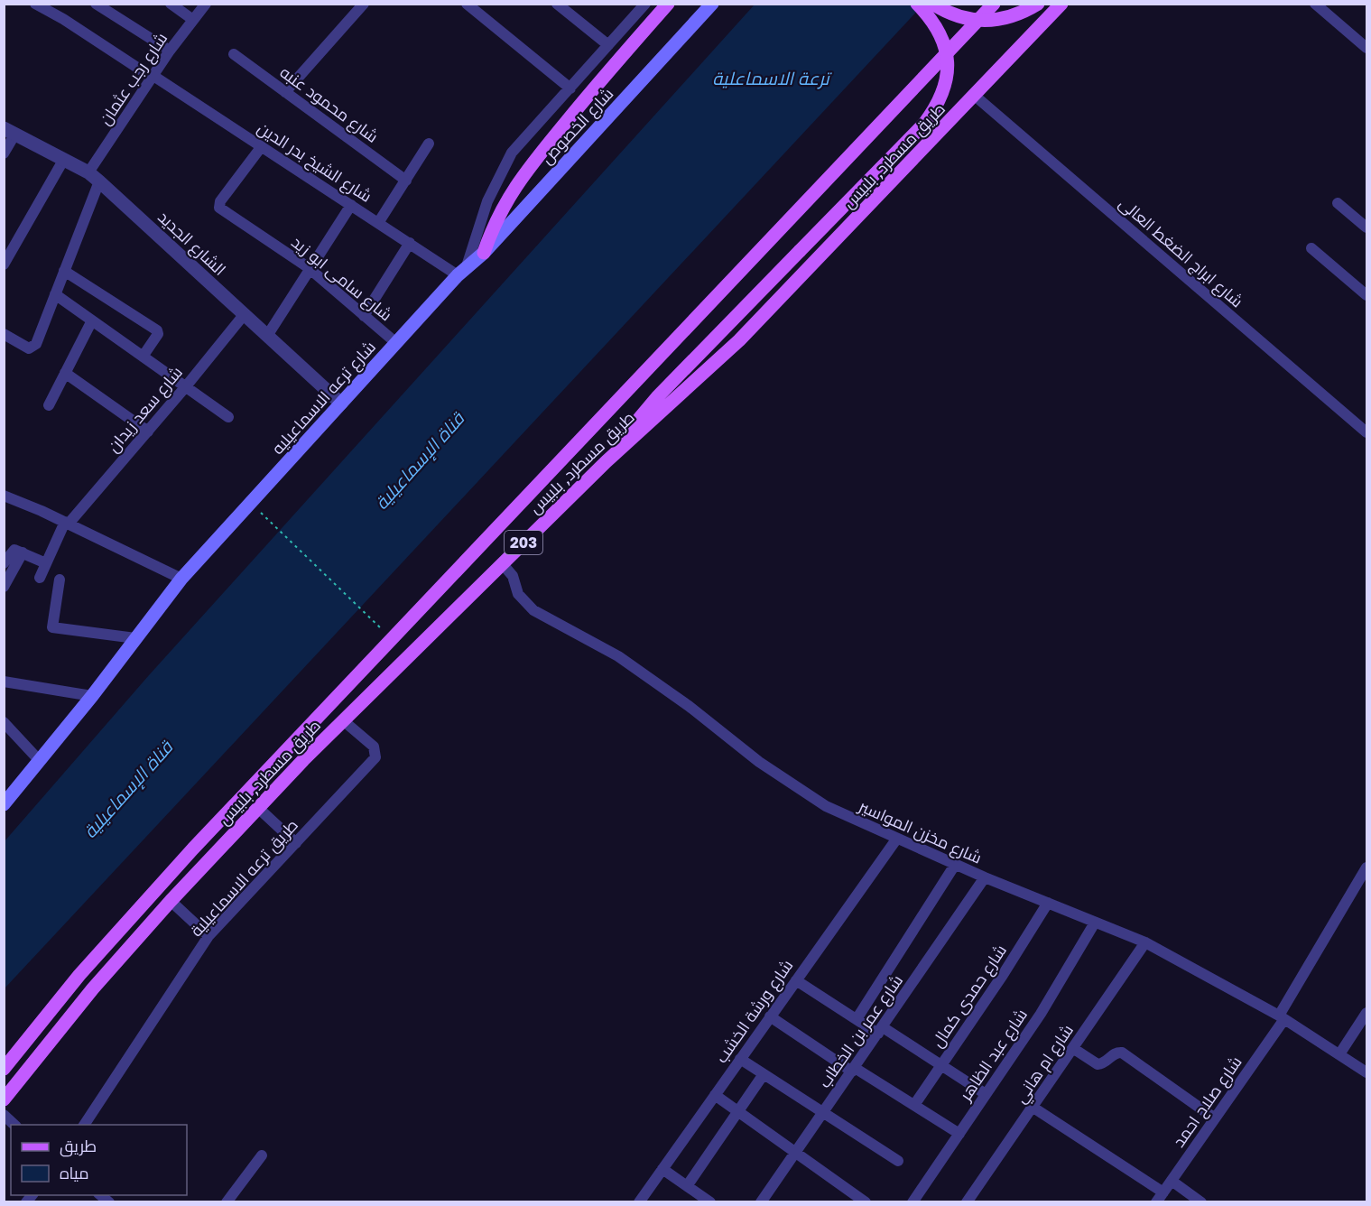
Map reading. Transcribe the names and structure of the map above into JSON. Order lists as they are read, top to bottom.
{
  "streets": {
    "main road": [
      "شارع الخصوص",
      "طريق مسطرد, بلبيس",
      "شارع ترعه الاسماعيليه",
      "203"
    ],
    "street": [
      "شارع رجب عثمان",
      "شارع محمود عنبه",
      "شارع الشيخ بدر الدين",
      "الشارع الجديد",
      "شارع ابراج الضغط العالى",
      "شارع سامى ابو زيد",
      "شارع سعد زيدان",
      "شارع مخزن المواسير",
      "طريق ترعه الاسماعيلية",
      "شارع حمدى كمال",
      "شارع ورشة الخشب",
      "شارع عمر بن الخطاب",
      "شارع عبد الظاهر",
      "شارع ام هاني",
      "شارع صلاح احمد"
    ]
  },
  "crossings": [
    ["شارع رجب عثمان", "شارع الشيخ بدر الدين"],
    ["شارع رجب عثمان", "الشارع الجديد"],
    ["شارع الخصوص", "شارع الشيخ بدر الدين"],
    ["شارع الخصوص", "شارع ترعه الاسماعيليه"],
    ["طريق مسطرد, بلبيس", "شارع ابراج الضغط العالى"],
    ["طريق مسطرد, بلبيس", "شارع مخزن المواسير"],
    ["طريق مسطرد, بلبيس", "طريق ترعه الاسماعيلية"],
    ["شارع الشيخ بدر الدين", "شارع سامى ابو زيد"],
    ["شارع الشيخ بدر الدين", "شارع ترعه الاسماعيليه"],
    ["الشارع الجديد", "شارع ترعه الاسماعيليه"],
    ["الشارع الجديد", "شارع سعد زيدان"],
    ["شارع سامى ابو زيد", "شارع ترعه الاسماعيليه"],
    ["شارع مخزن المواسير", "شارع حمدى كمال"],
    ["شارع مخزن المواسير", "شارع ورشة الخشب"],
    ["شارع مخزن المواسير", "شارع عمر بن الخطاب"],
    ["شارع مخزن المواسير", "شارع عبد الظاهر"],
    ["شارع مخزن المواسير", "شارع ام هاني"],
    ["شارع مخزن المواسير", "شارع صلاح احمد"]
  ],
  "water": ["ترعة الاسماعلية", "قناة الإسماعيلية"],
  "legend": ["طريق", "مياه"]
}
